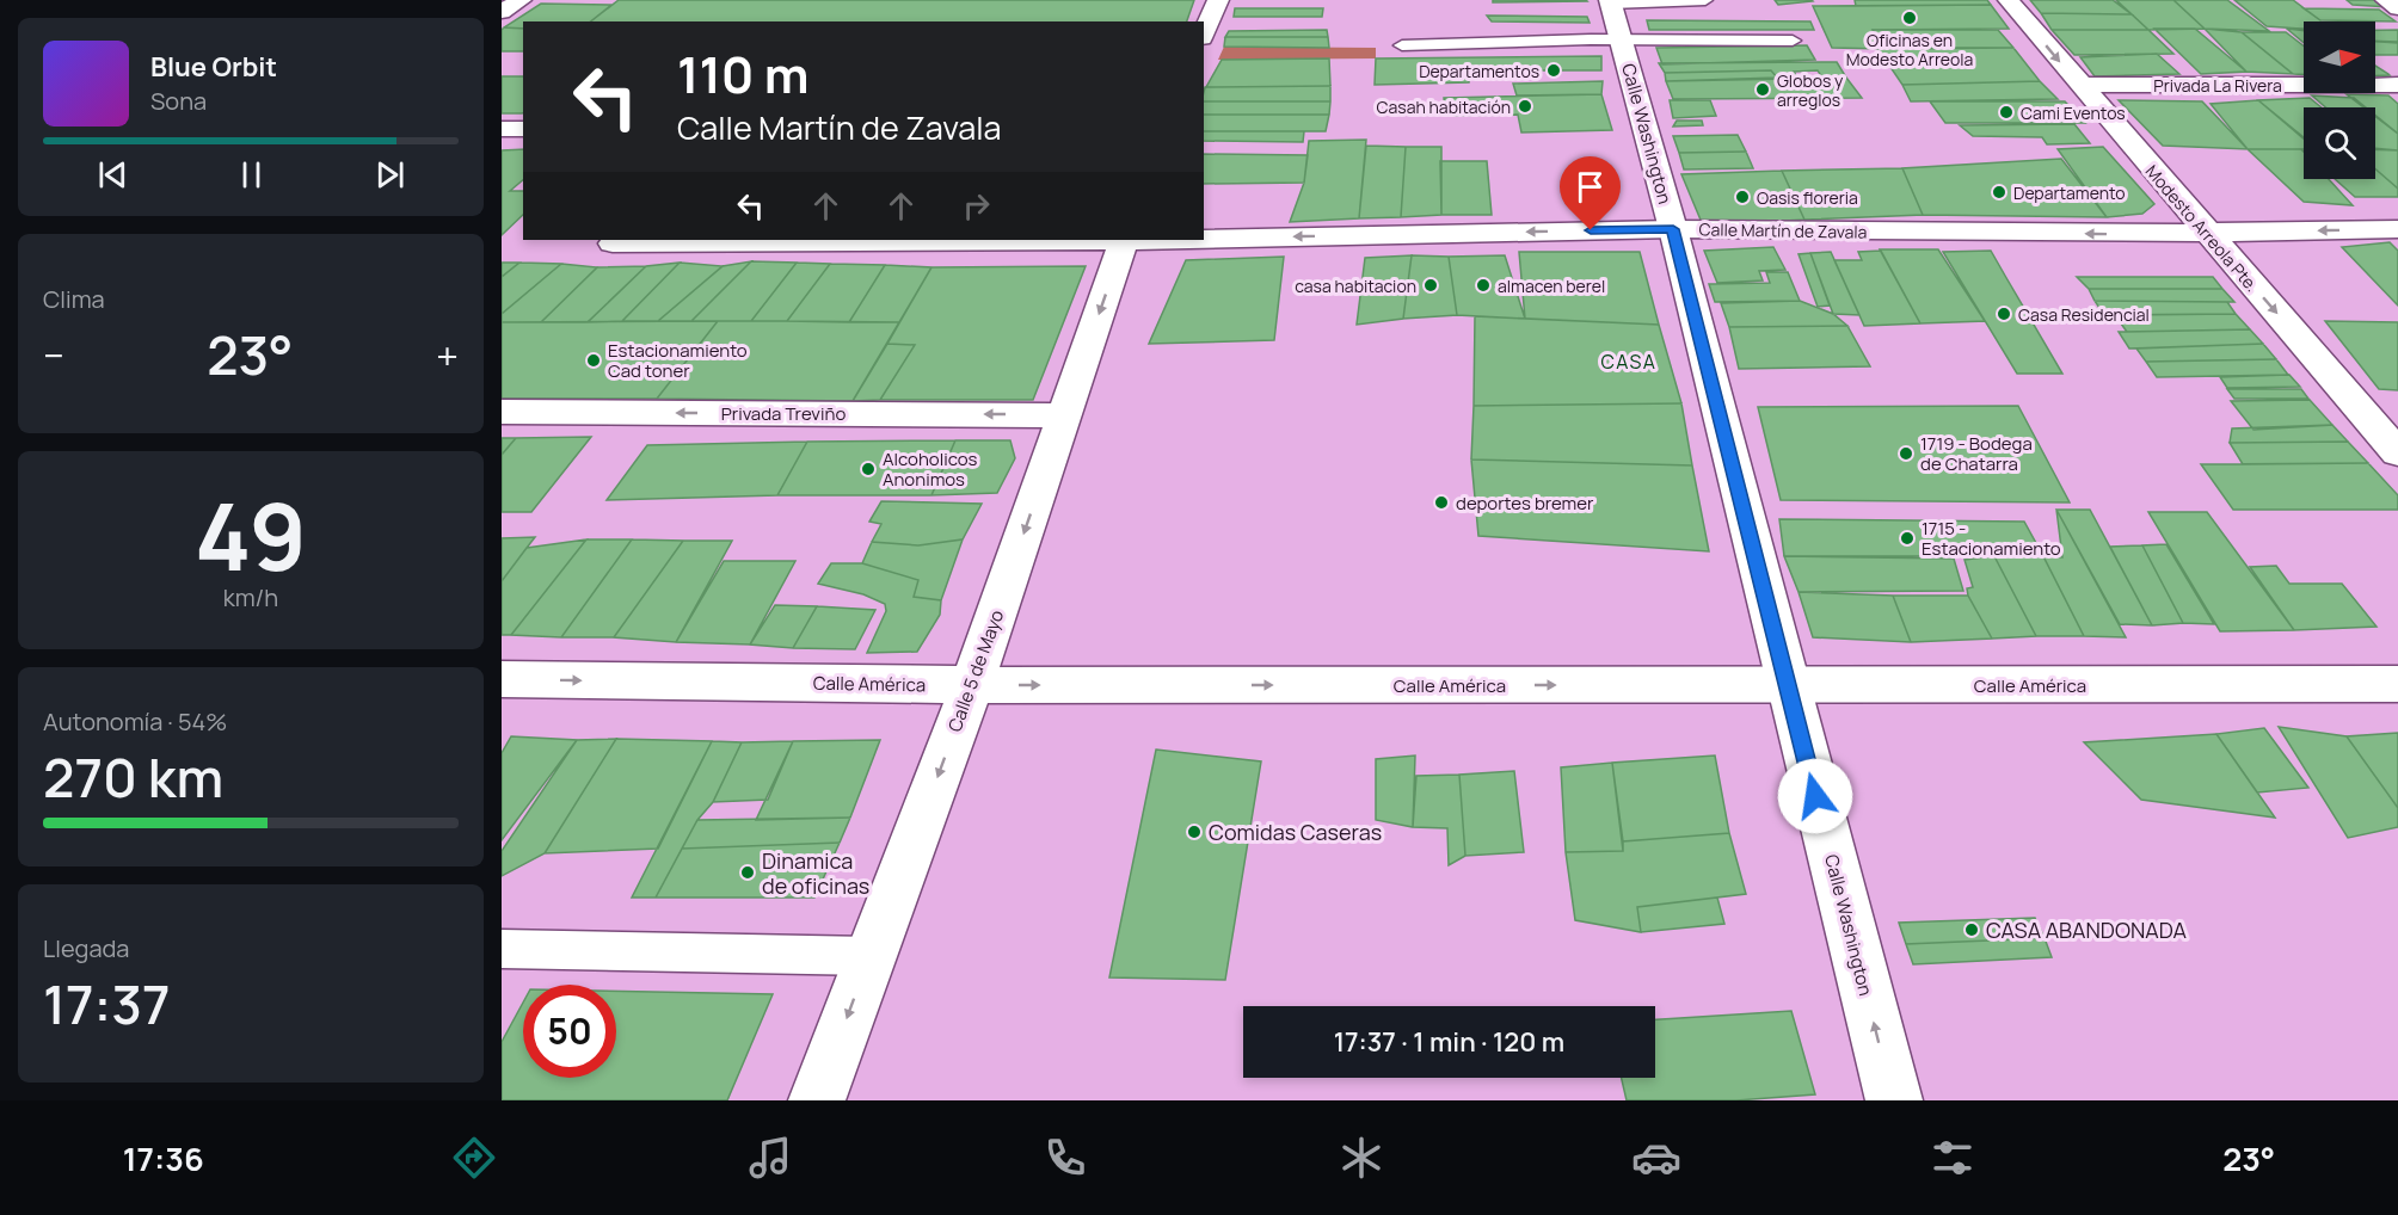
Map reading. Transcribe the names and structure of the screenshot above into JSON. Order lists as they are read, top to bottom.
{
  "streets": {
    "street": [
      "Privada La Rivera",
      "Calle Washington",
      "Modesto Arreola Pte.",
      "Calle Martín de Zavala",
      "Privada Treviño",
      "Calle 5 de Mayo",
      "Calle América"
    ]
  },
  "crossings": [
    ["Privada La Rivera", "Modesto Arreola Pte."],
    ["Calle Washington", "Calle Martín de Zavala"],
    ["Calle Washington", "Calle América"],
    ["Modesto Arreola Pte.", "Calle Martín de Zavala"],
    ["Calle Martín de Zavala", "Calle 5 de Mayo"],
    ["Privada Treviño", "Calle 5 de Mayo"],
    ["Calle 5 de Mayo", "Calle América"]
  ],
  "one_way": [
    "Calle Washington",
    "Modesto Arreola Pte.",
    "Calle Martín de Zavala",
    "Privada Treviño",
    "Calle 5 de Mayo",
    "Calle América"
  ],
  "districts": ["CASA"],
  "places": [
    "Oficinas en Modesto Arreola",
    "Departamentos",
    "Globos y arreglos",
    "Casah habitación",
    "Cami Eventos",
    "Departamento",
    "Oasis floreria",
    "casa habitacion",
    "almacen berel",
    "Casa Residencial",
    "Estacionamiento Cad toner",
    "1719 - Bodega de Chatarra",
    "Alcoholicos Anonimos",
    "deportes bremer",
    "1715 - Estacionamiento",
    "Comidas Caseras",
    "Dinamica de oficinas",
    "CASA ABANDONADA"
  ],
  "north": "right",
  "page": {
    "turn": ["110 m", "Calle Martín de Zavala"],
    "song": ["Blue Orbit", "Sona"],
    "tile": [
      "Clima",
      ["49", "km/h"],
      ["Autonomía · 54%", "270 km"],
      ["Llegada", "17:37"]
    ],
    "heat": ["−", "23°", "+"],
    "limit": "50",
    "trip": "17:37 · 1 min · 120 m",
    "tabs": ["17:36", "23°"]
  }
}
